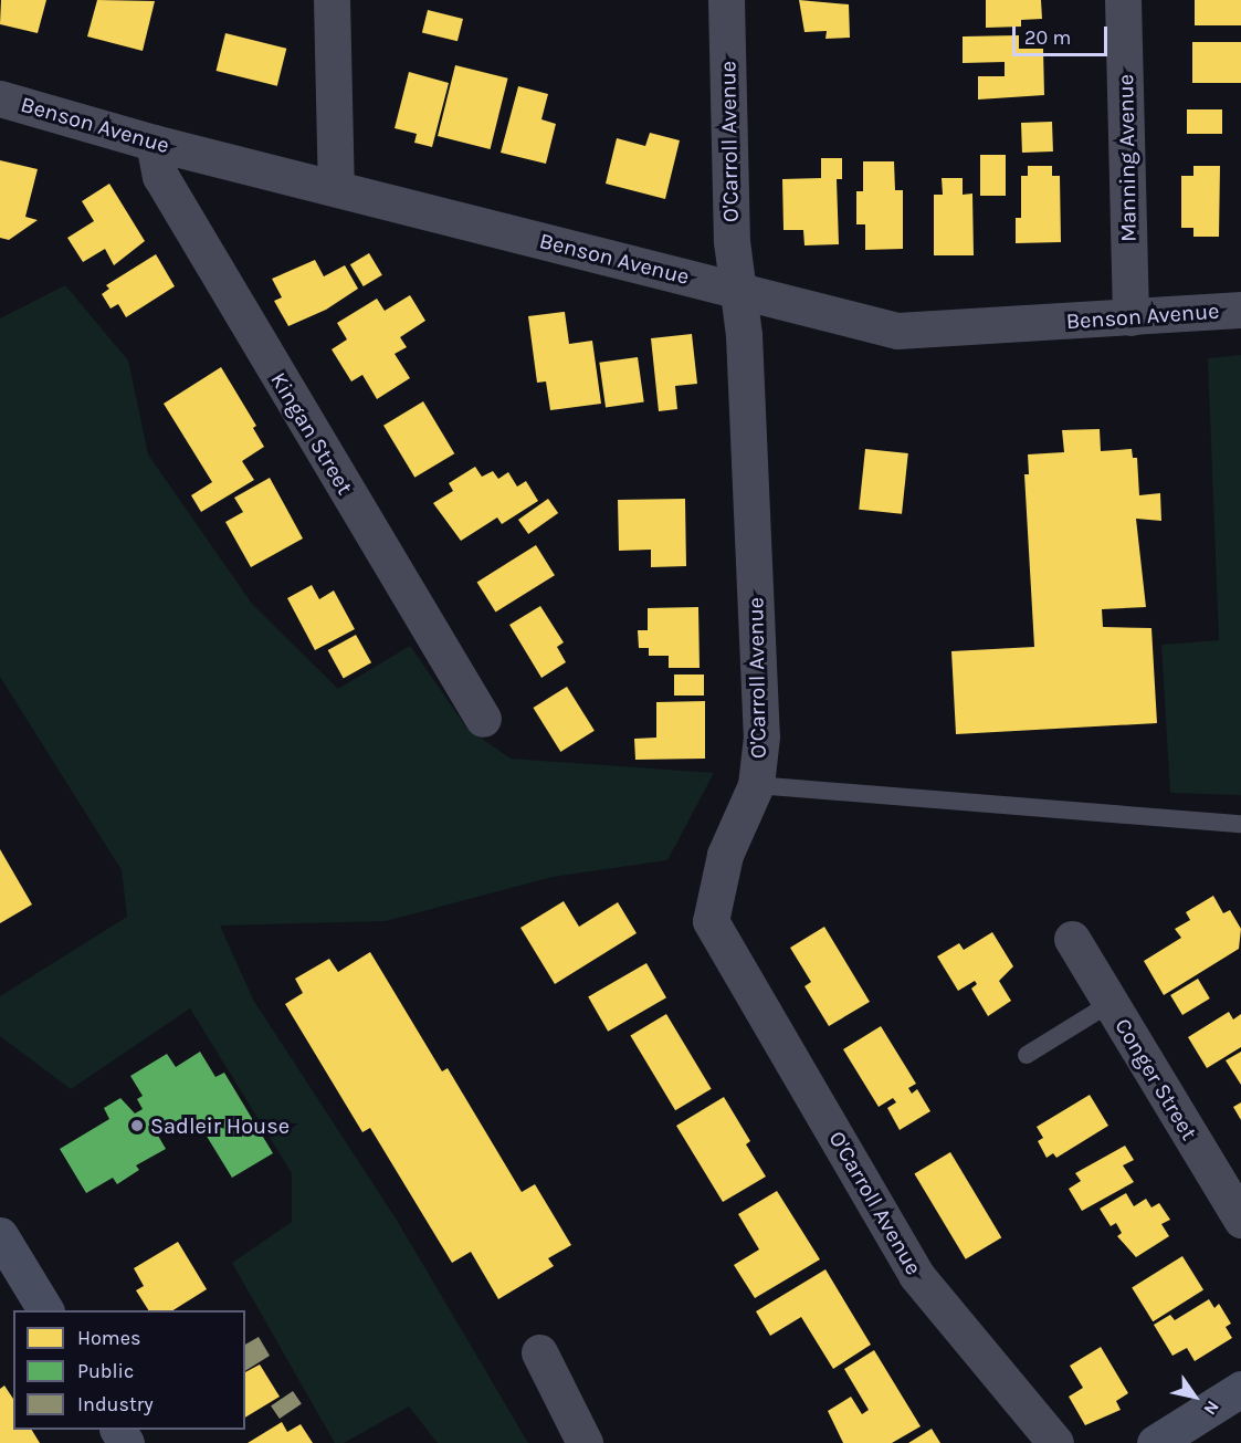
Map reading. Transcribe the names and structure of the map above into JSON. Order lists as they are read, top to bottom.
{
  "streets": {
    "street": [
      "Benson Avenue",
      "O'Carroll Avenue",
      "Manning Avenue",
      "Kingan Street",
      "Conger Street"
    ]
  },
  "crossings": [
    ["Benson Avenue", "O'Carroll Avenue"],
    ["Benson Avenue", "Manning Avenue"],
    ["Benson Avenue", "Kingan Street"]
  ],
  "places": ["Sadleir House"],
  "legend": ["Homes", "Public", "Industry"],
  "scale_bar": "20 m",
  "north": "bottom right"
}
